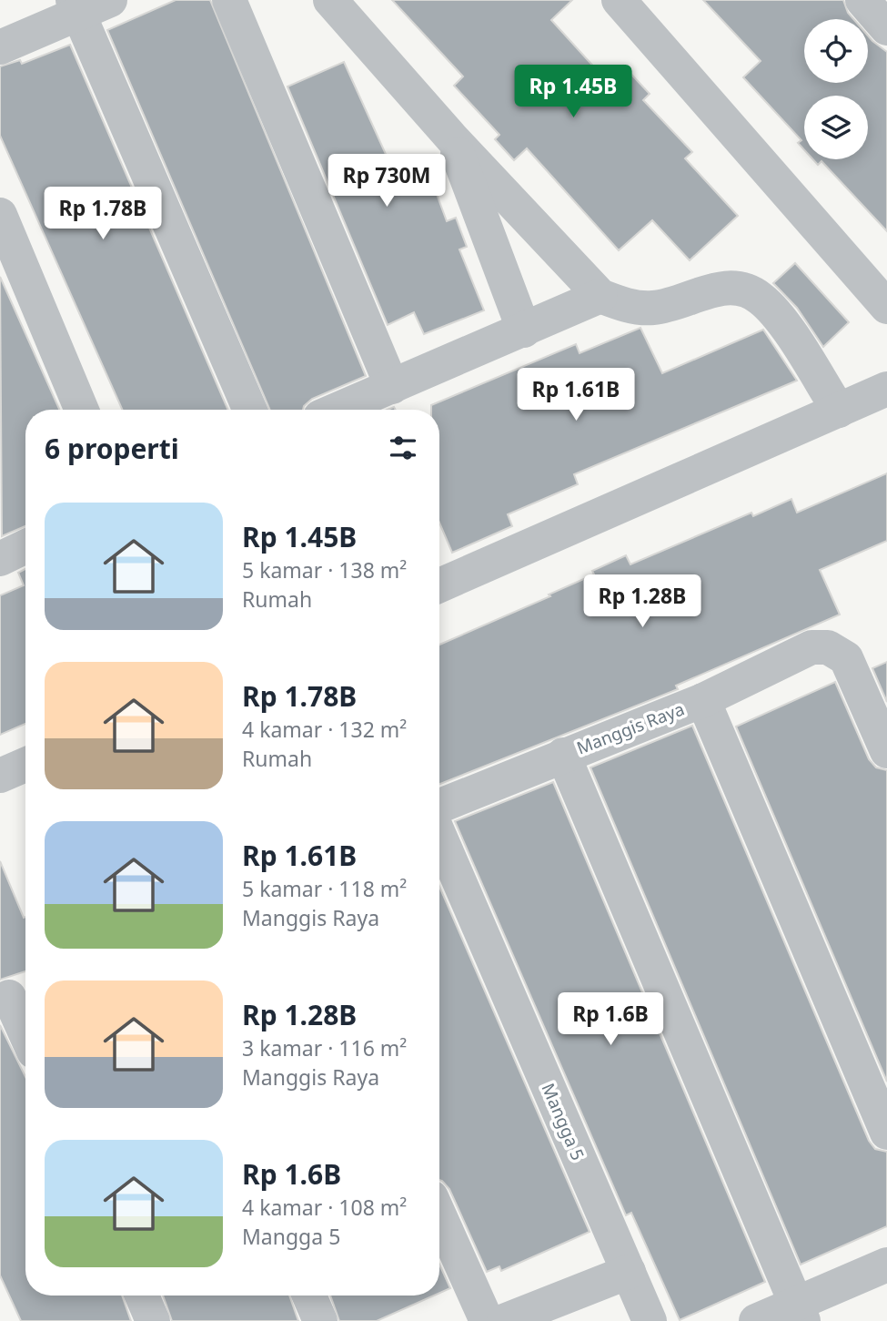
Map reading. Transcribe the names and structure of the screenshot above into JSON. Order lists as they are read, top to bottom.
{
  "streets": {
    "street": ["Manggis Raya", "Mangga 5"]
  },
  "page": {
    "price": [
      "Rp 1.45B",
      "Rp 730M",
      "Rp 1.78B",
      "Rp 1.61B",
      "Rp 1.28B",
      "Rp 1.6B"
    ],
    "heading": "6 properti",
    "list": [
      {
        "name": "Rp 1.45B",
        "note": "5 kamar · 138 m² · Rumah"
      },
      {
        "name": "Rp 1.78B",
        "note": "4 kamar · 132 m² · Rumah"
      },
      {
        "name": "Rp 1.61B",
        "note": "5 kamar · 118 m² · Manggis Raya"
      },
      {
        "name": "Rp 1.28B",
        "note": "3 kamar · 116 m² · Manggis Raya"
      },
      {
        "name": "Rp 1.6B",
        "note": "4 kamar · 108 m² · Mangga 5"
      }
    ]
  }
}
